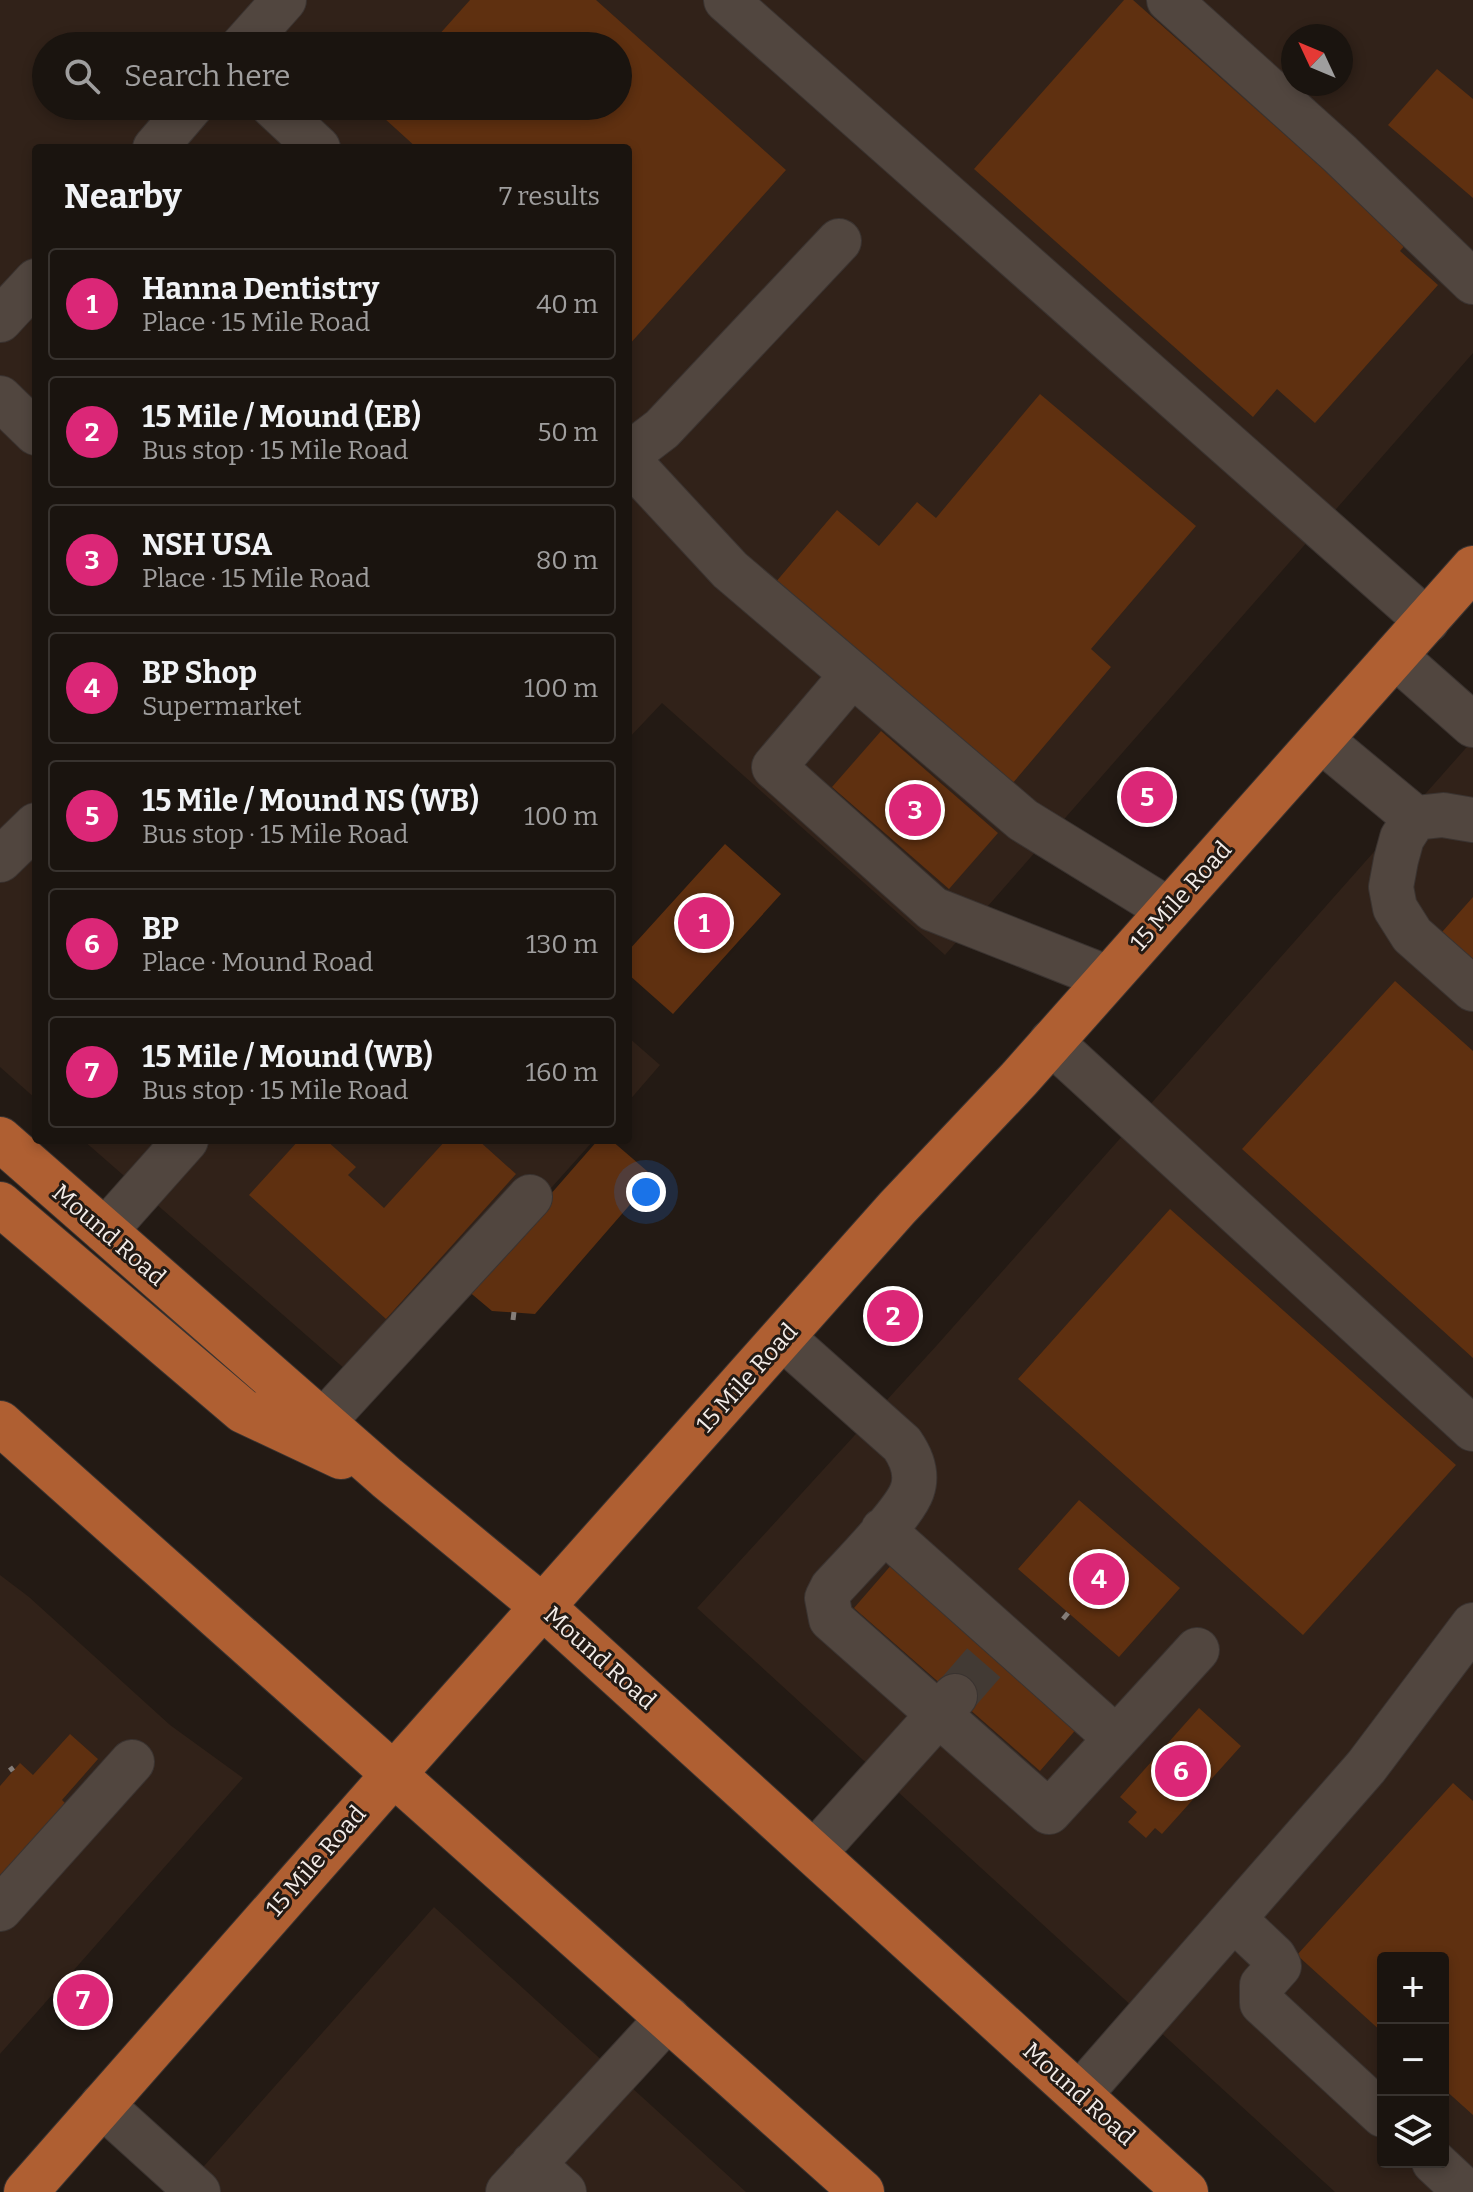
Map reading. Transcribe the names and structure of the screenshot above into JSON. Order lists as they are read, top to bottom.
{
  "streets": {
    "main road": ["15 Mile Road", "Mound Road"]
  },
  "crossings": [
    ["15 Mile Road", "Mound Road"]
  ],
  "north": "top left",
  "page": {
    "search": "Search here",
    "heading": ["Nearby", "7 results"],
    "list": [
      {
        "mark": "1",
        "name": "Hanna Dentistry",
        "note": "Place · 15 Mile Road",
        "value": "40 m"
      },
      {
        "mark": "2",
        "name": "15 Mile / Mound (EB)",
        "note": "Bus stop · 15 Mile Road",
        "value": "50 m"
      },
      {
        "mark": "3",
        "name": "NSH USA",
        "note": "Place · 15 Mile Road",
        "value": "80 m"
      },
      {
        "mark": "4",
        "name": "BP Shop",
        "note": "Supermarket",
        "value": "100 m"
      },
      {
        "mark": "5",
        "name": "15 Mile / Mound NS (WB)",
        "note": "Bus stop · 15 Mile Road",
        "value": "100 m"
      },
      {
        "mark": "6",
        "name": "BP",
        "note": "Place · Mound Road",
        "value": "130 m"
      },
      {
        "mark": "7",
        "name": "15 Mile / Mound (WB)",
        "note": "Bus stop · 15 Mile Road",
        "value": "160 m"
      }
    ],
    "pins": [
      "5",
      "3",
      "1",
      "2",
      "4",
      "6",
      "7"
    ],
    "map_buttons": ["+", "−"]
  }
}
